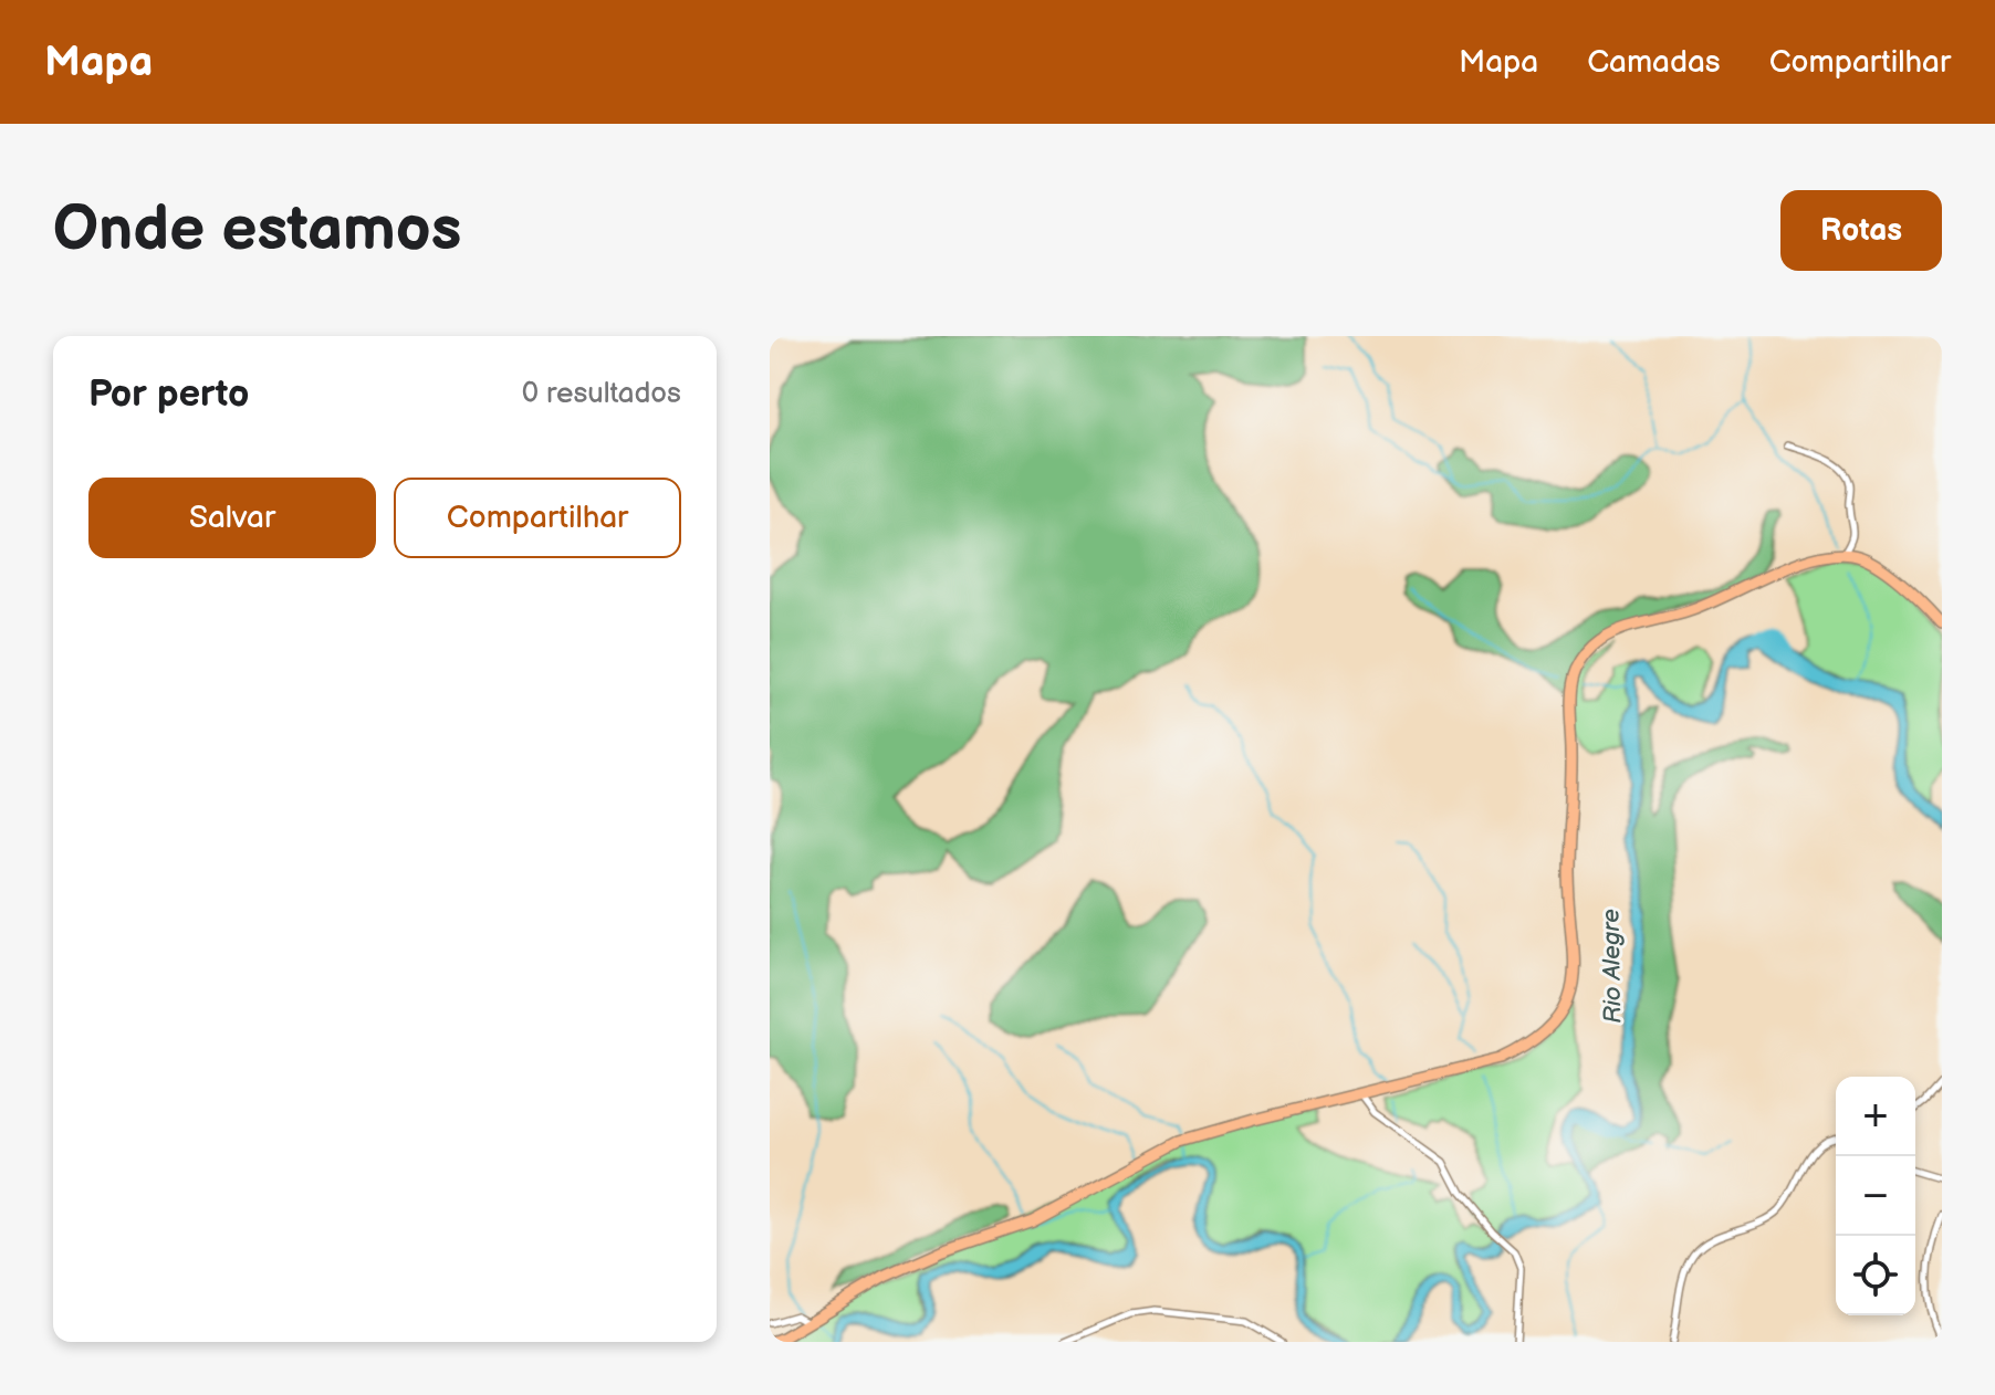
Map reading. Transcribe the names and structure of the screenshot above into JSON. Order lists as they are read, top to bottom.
{
  "water": ["Rio Alegre"],
  "page": {
    "header": "Mapa",
    "nav": ["Mapa", "Camadas", "Compartilhar"],
    "buttons": [
      "Rotas",
      ["Salvar", "Compartilhar"]
    ],
    "title": "Onde estamos",
    "heading": ["Por perto", "0 resultados"],
    "map_buttons": ["+", "−"]
  }
}
